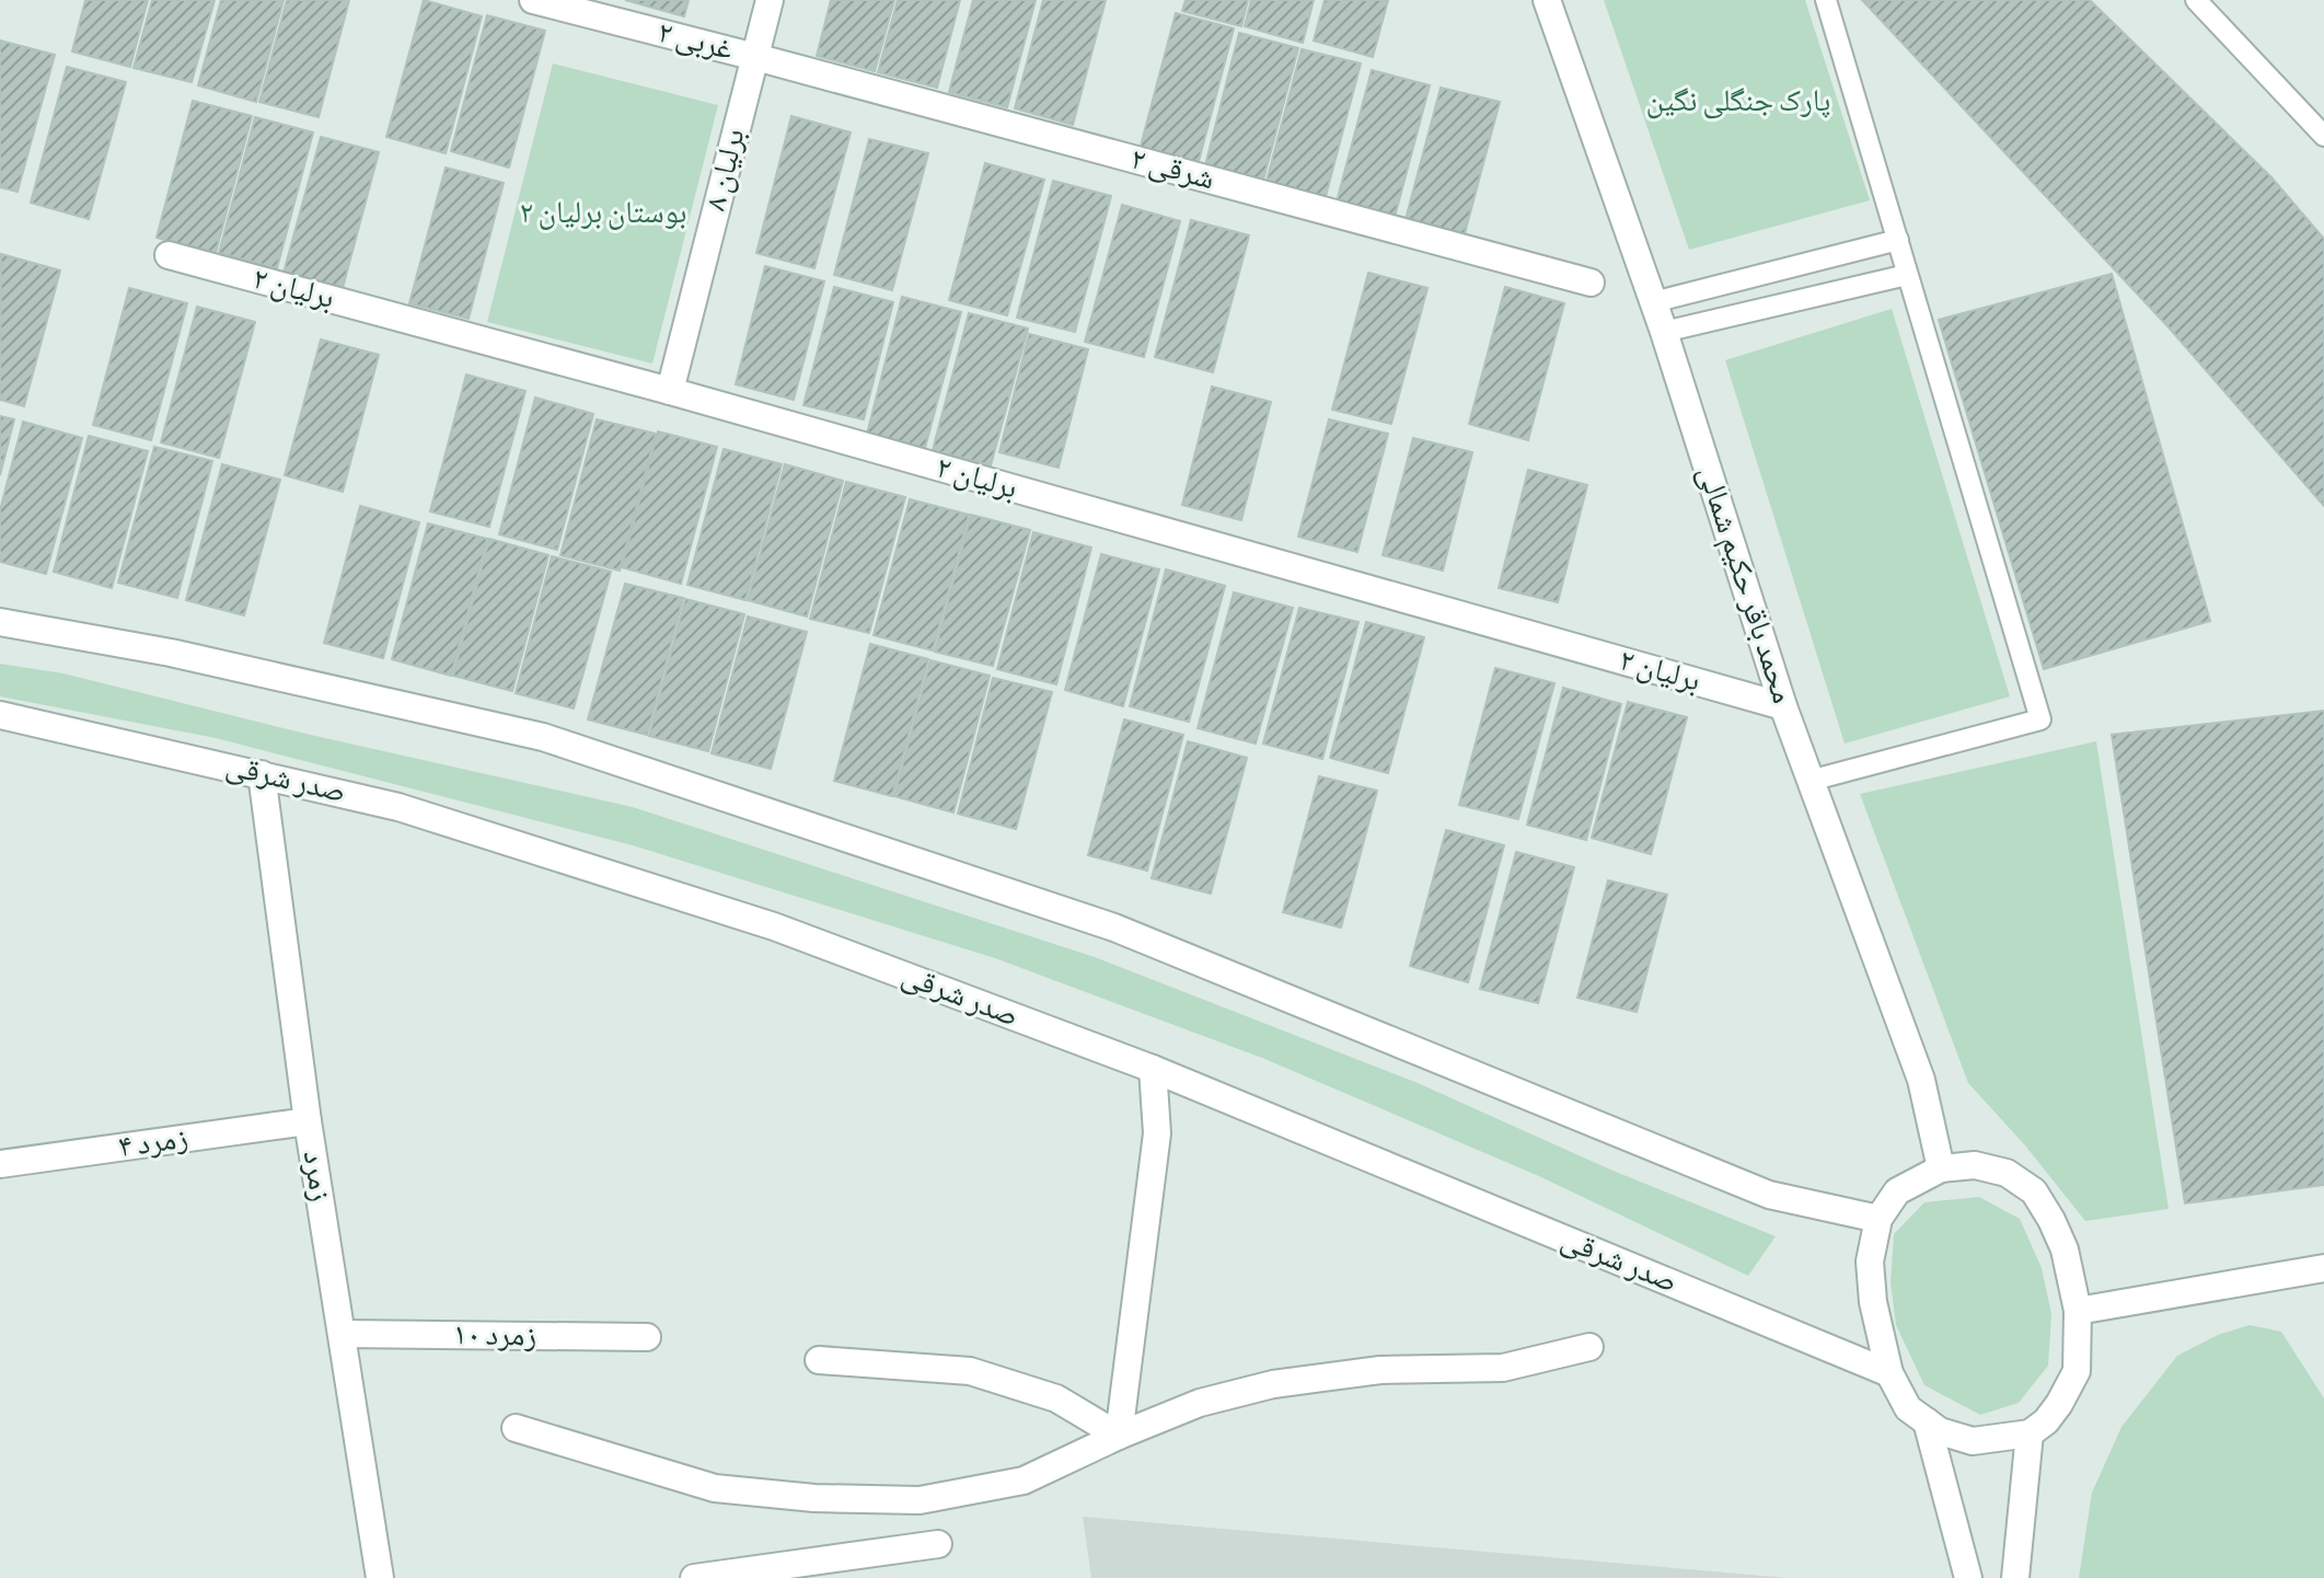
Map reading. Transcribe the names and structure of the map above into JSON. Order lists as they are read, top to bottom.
{
  "streets": {
    "street": [
      "۲ غربی",
      "برلیان ۸",
      "۲ شرقی",
      "برلیان ۲",
      "محمد باقر حکیم شمالی",
      "صدر شرقی",
      "زمرد ۴",
      "زمرد",
      "زمرد ۱۰"
    ]
  },
  "crossings": [
    ["۲ غربی", "برلیان ۸"],
    ["۲ غربی", "۲ شرقی"],
    ["برلیان ۸", "۲ شرقی"],
    ["برلیان ۸", "برلیان ۲"],
    ["برلیان ۲", "محمد باقر حکیم شمالی"],
    ["محمد باقر حکیم شمالی", "صدر شرقی"],
    ["صدر شرقی", "زمرد"],
    ["زمرد ۴", "زمرد"],
    ["زمرد", "زمرد ۱۰"]
  ],
  "parks": ["پارک جنگلی نگین", "بوستان برلیان ۲"]
}
